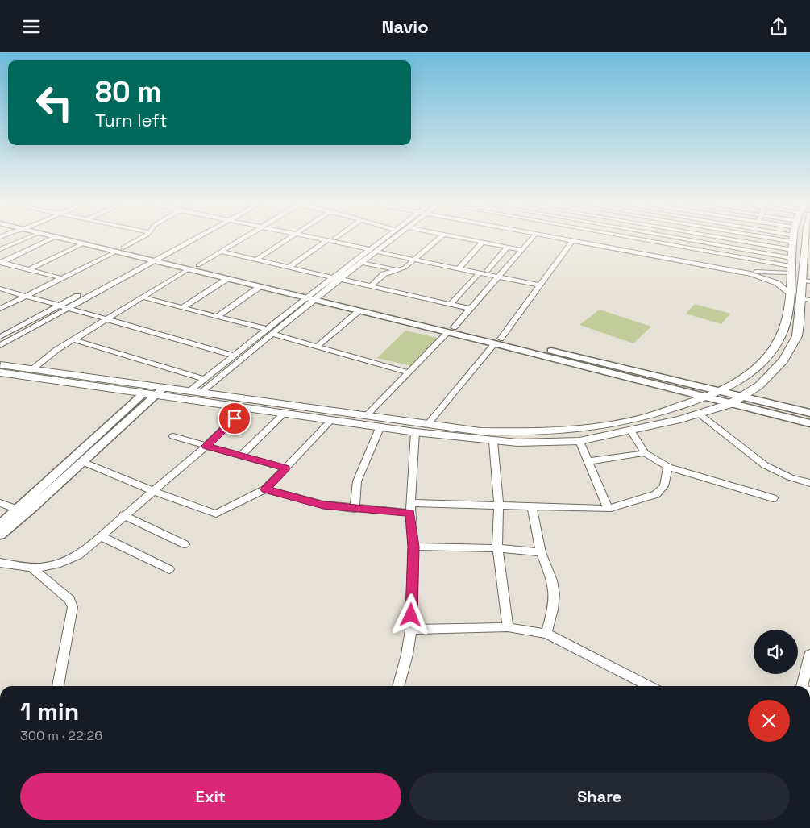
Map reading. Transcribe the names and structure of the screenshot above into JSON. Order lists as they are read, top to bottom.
{
  "page": {
    "header": "Navio",
    "turn": ["80 m", "Turn left"],
    "heading": ["1 min", "300 m · 22:26"],
    "buttons": ["Exit", "Share"]
  }
}
